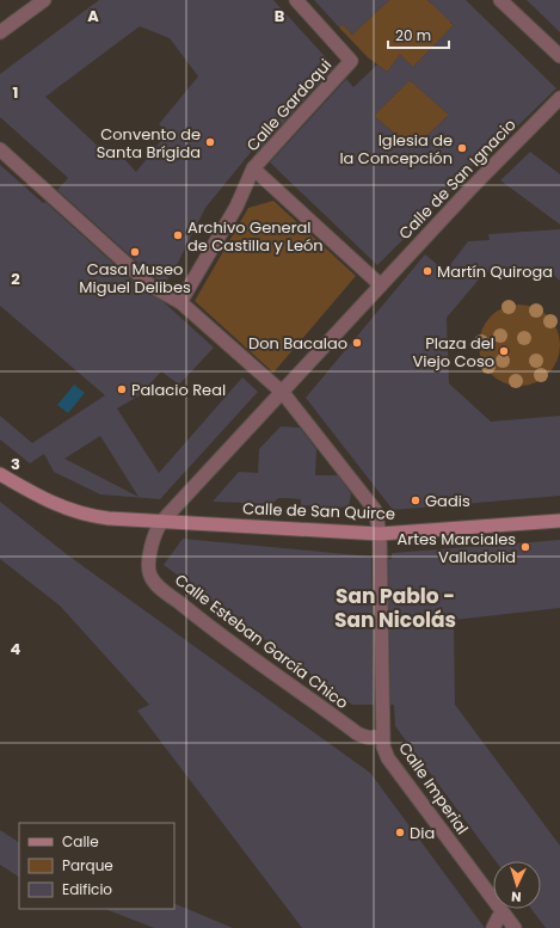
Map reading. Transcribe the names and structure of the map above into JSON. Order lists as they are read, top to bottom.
{
  "streets": {
    "main road": ["Calle de San Quirce"],
    "street": [
      "Calle Gardoqui",
      "Calle de San Ignacio",
      "Calle Esteban García Chico",
      "Calle Imperial"
    ]
  },
  "crossings": [
    ["Calle de San Ignacio", "Calle Imperial"],
    ["Calle de San Quirce", "Calle Esteban García Chico"],
    ["Calle de San Quirce", "Calle Imperial"],
    ["Calle Esteban García Chico", "Calle Imperial"]
  ],
  "districts": ["San Pablo - San Nicolás"],
  "places": [
    "Convento de Santa Brígida",
    "Iglesia de la Concepción",
    "Archivo General de Castilla y León",
    "Casa Museo Miguel Delibes",
    "Martín Quiroga",
    "Don Bacalao",
    "Plaza del Viejo Coso",
    "Palacio Real",
    "Gadis",
    "Artes Marciales Valladolid",
    "Dia"
  ],
  "legend": ["Calle", "Parque", "Edificio"],
  "scale_bar": "20 m",
  "north": "bottom",
  "grid": {
    "columns": ["A", "B"],
    "rows": [
      "1",
      "2",
      "3",
      "4"
    ]
  }
}
